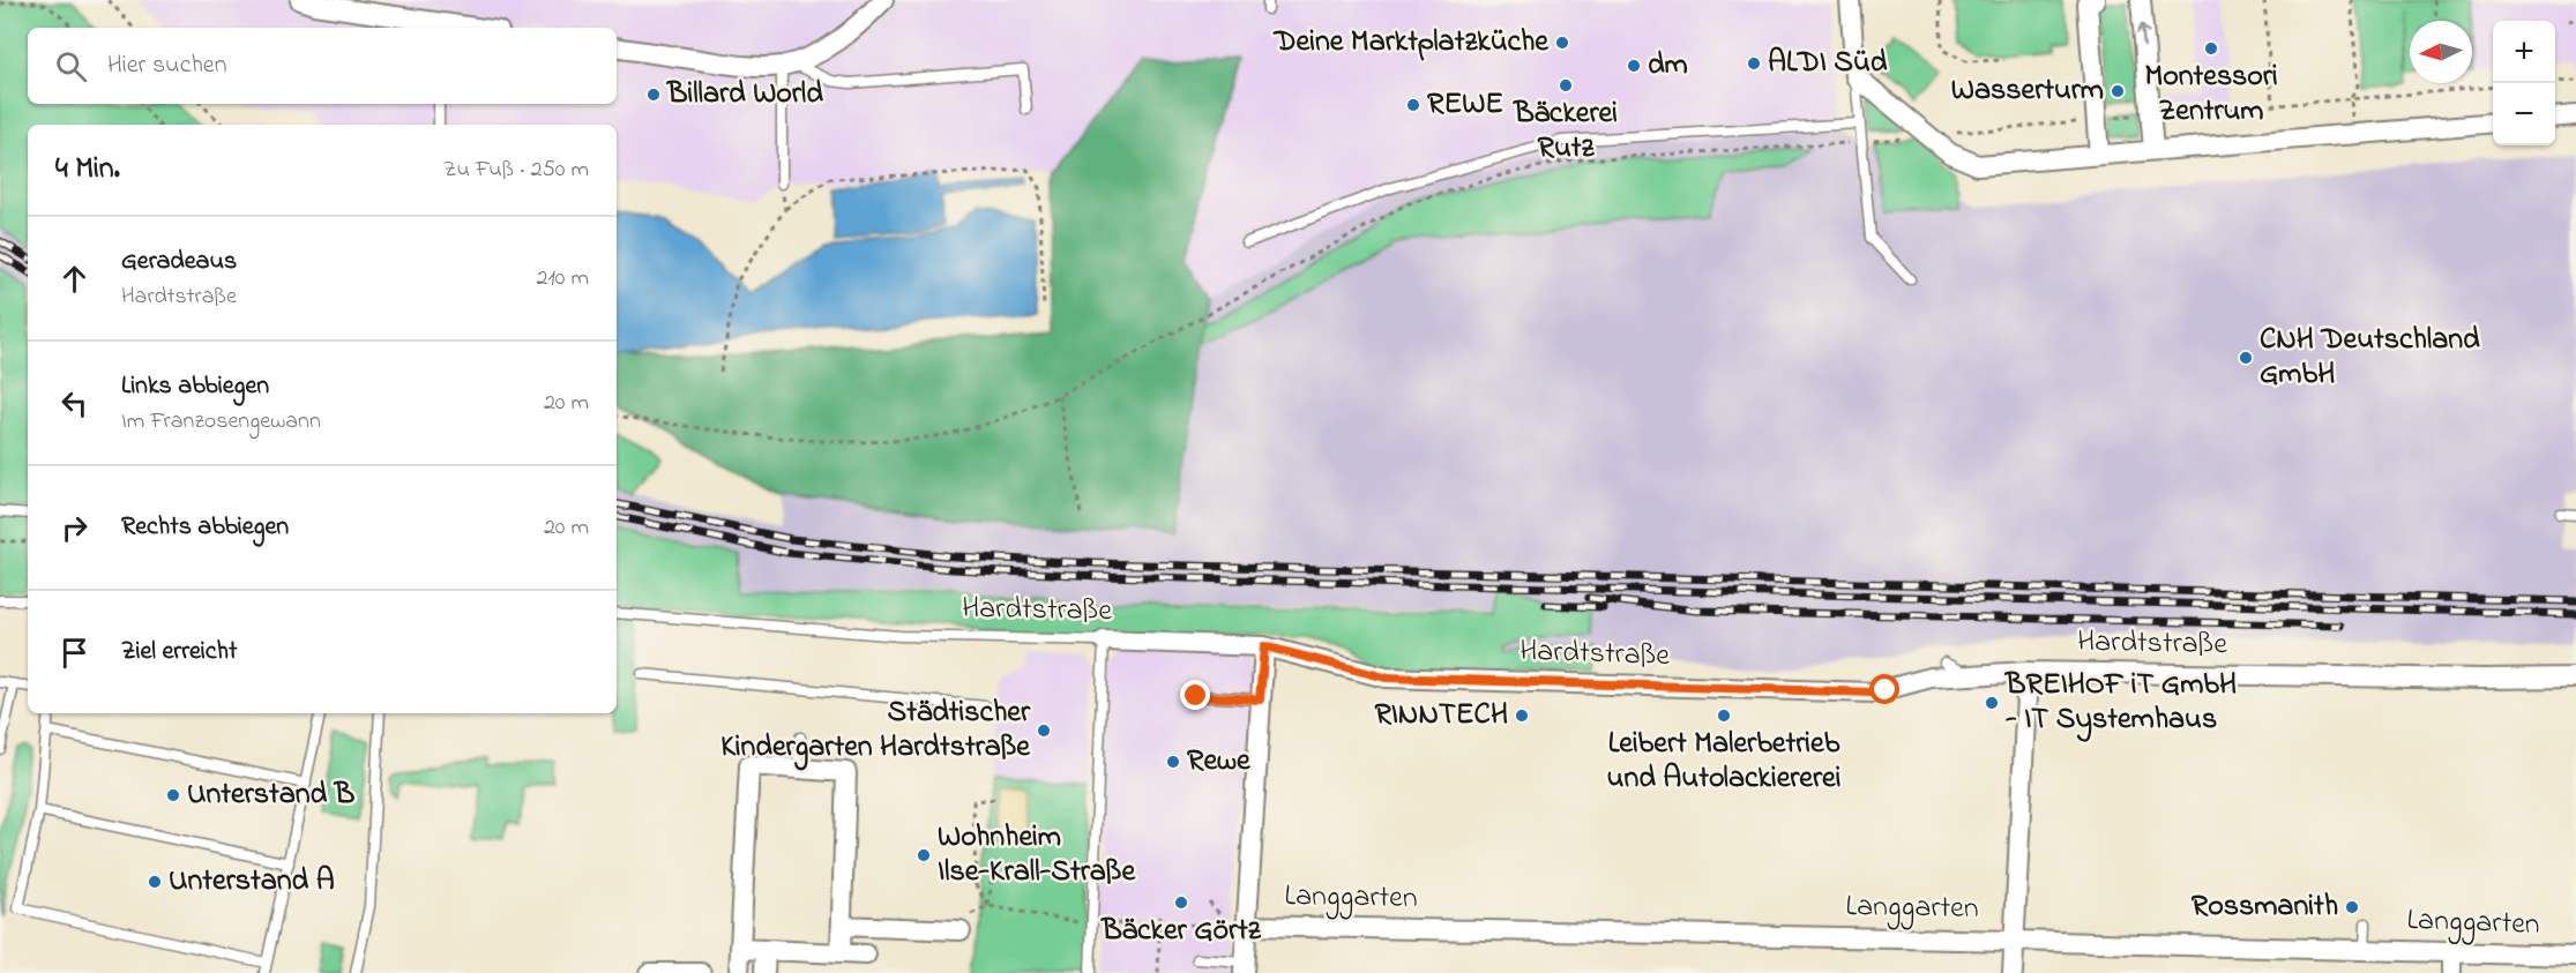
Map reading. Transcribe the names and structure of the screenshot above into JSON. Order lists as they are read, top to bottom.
{
  "streets": {
    "street": ["Hardtstraße", "Langgarten"]
  },
  "places": [
    "Deine Marktplatzküche",
    "Montessori Zentrum",
    "ALDI Süd",
    "dm",
    "Bäckerei Rutz",
    "Wasserturm",
    "Billard World",
    "REWE",
    "CNH Deutschland GmbH",
    "BREIHOF iT GmbH - IT Systemhaus",
    "RINNTECH",
    "Leibert Malerbetrieb und Autolackiererei",
    "Städtischer Kindergarten Hardtstraße",
    "Rewe",
    "Unterstand B",
    "Wohnheim Ilse-Krall-Straße",
    "Unterstand A",
    "Bäcker Görtz",
    "Rossmanith"
  ],
  "north": "left",
  "page": {
    "map_buttons": ["+", "−"],
    "search": "Hier suchen",
    "heading": ["4 Min.", "Zu Fuß · 250 m"],
    "list": [
      ["Geradeaus", "Hardtstraße", "210 m"],
      ["Links abbiegen", "Im Franzosengewann", "20 m"],
      ["Rechts abbiegen", "20 m"],
      "Ziel erreicht"
    ]
  }
}
